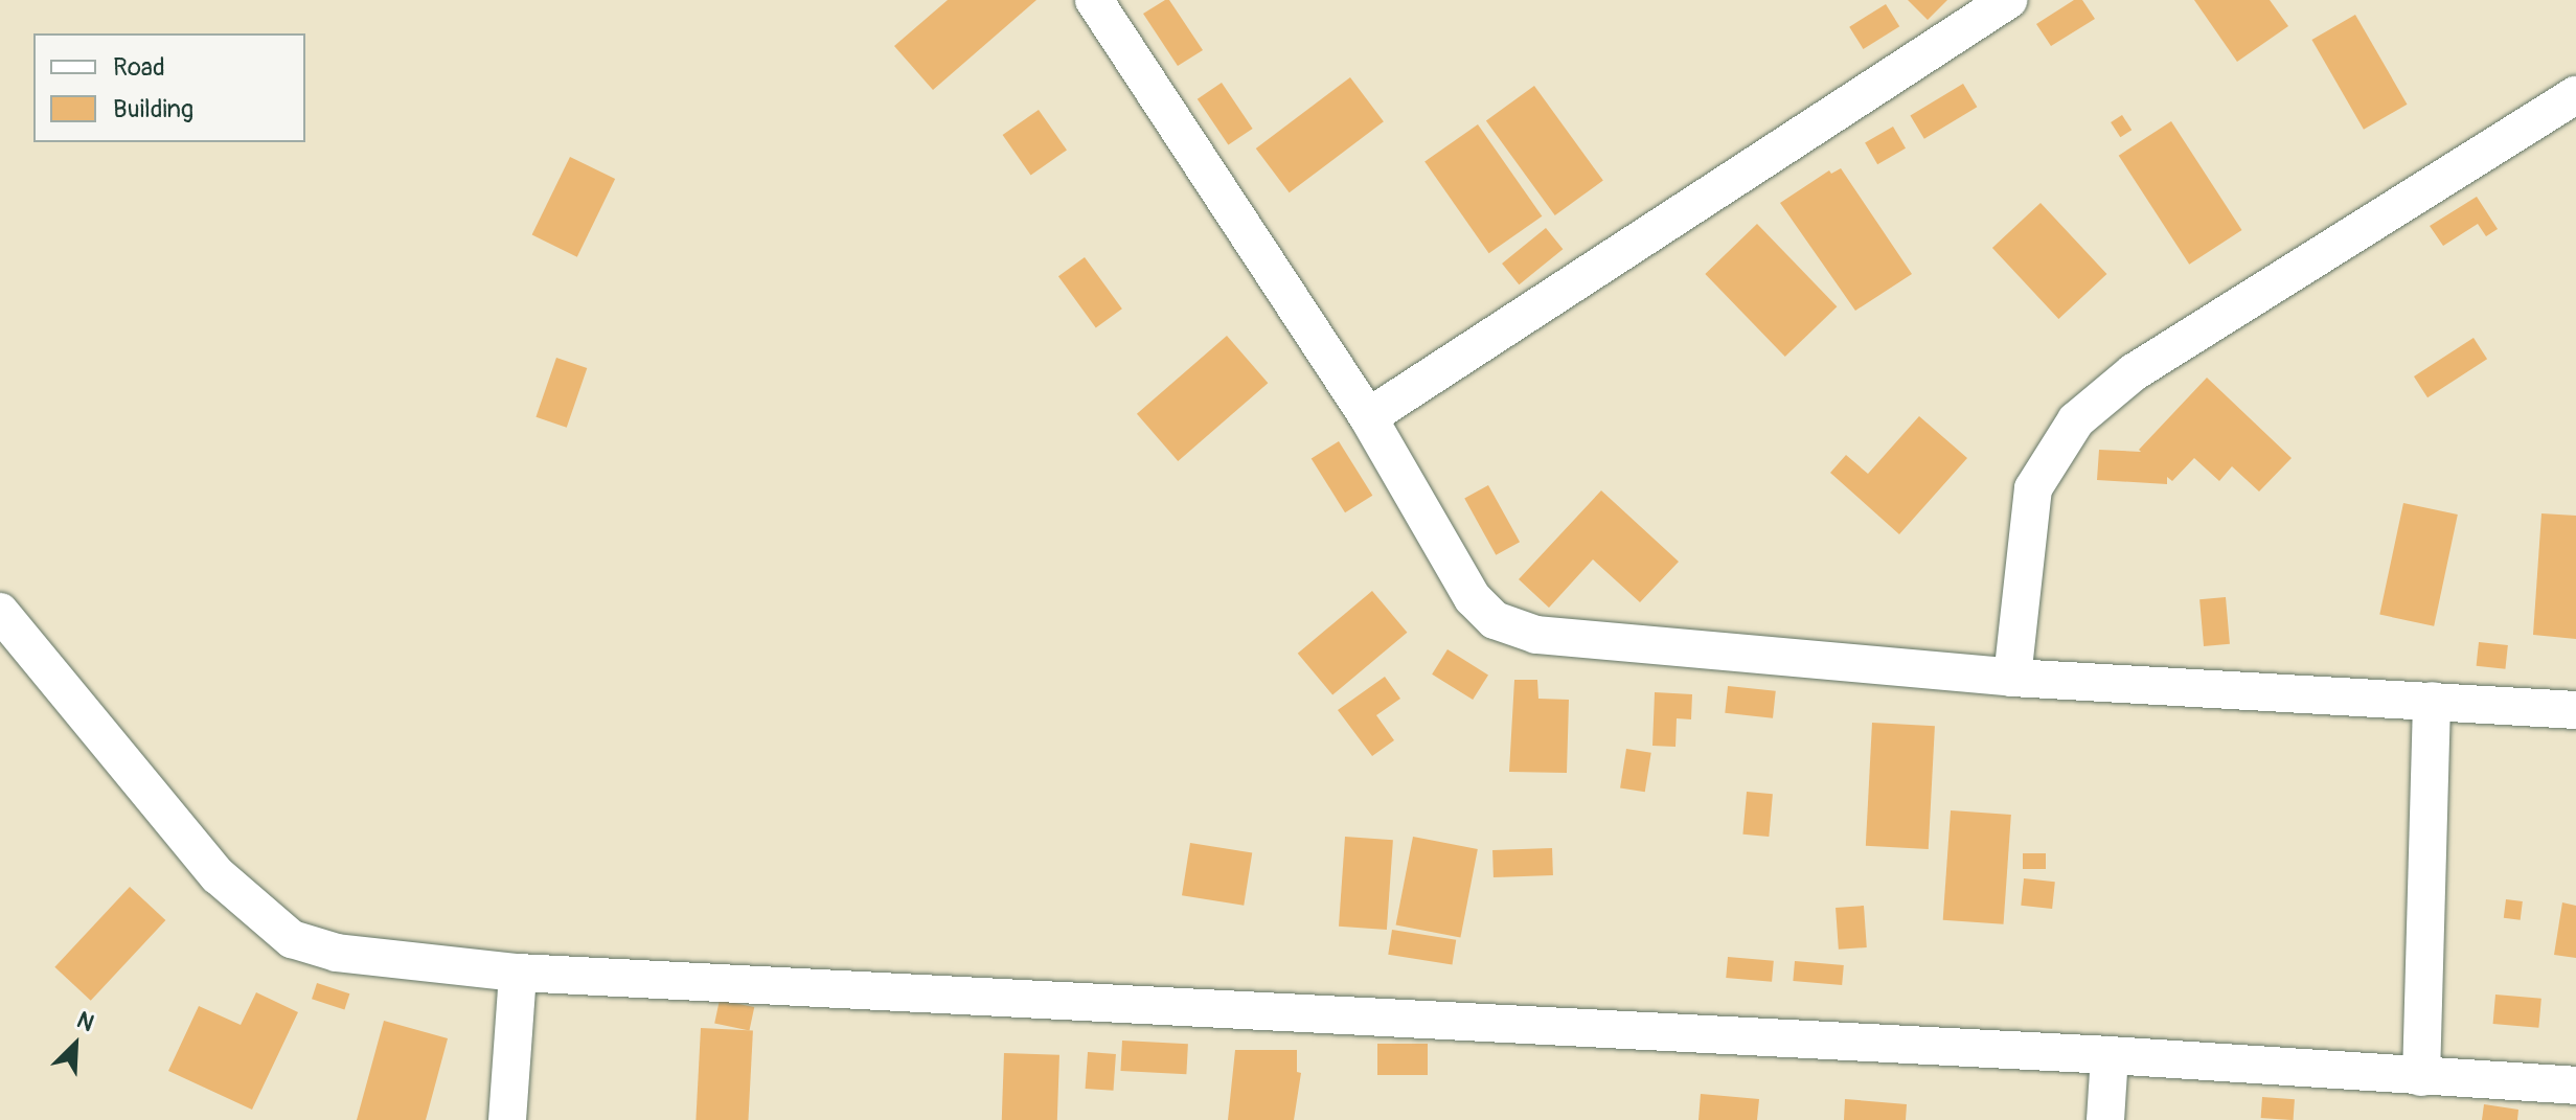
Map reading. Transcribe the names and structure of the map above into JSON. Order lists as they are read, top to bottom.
{
  "legend": ["Road", "Building"],
  "north": "top right"
}
